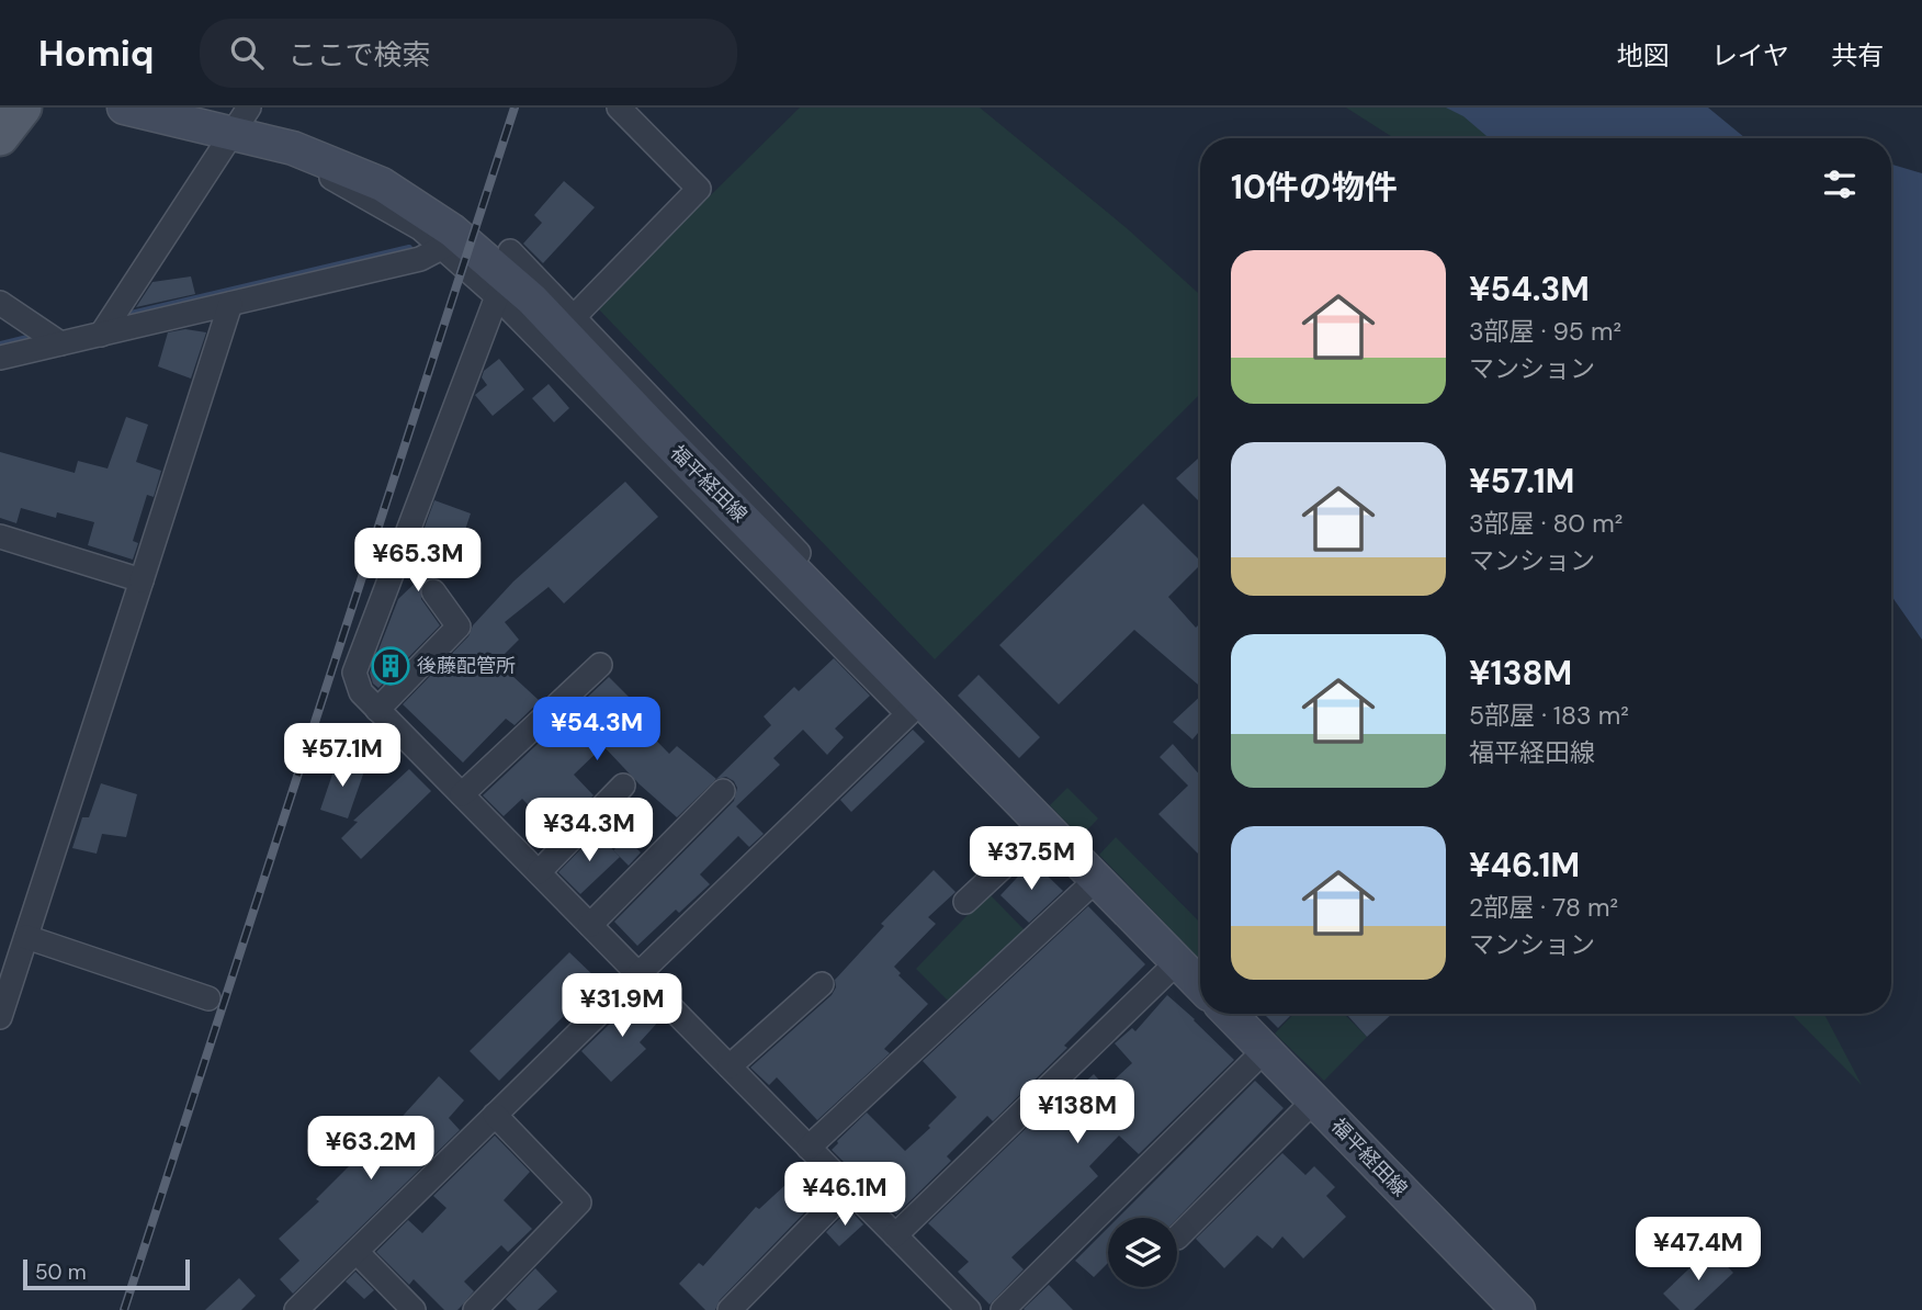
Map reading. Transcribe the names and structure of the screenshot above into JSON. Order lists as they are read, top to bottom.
{
  "streets": {
    "main road": ["福平経田線"]
  },
  "places": {
    "building": ["後藤配管所"]
  },
  "scale_bar": "50 m",
  "page": {
    "header": "Homiq",
    "search": "ここで検索",
    "nav": ["地図", "レイヤ", "共有"],
    "heading": "10件の物件",
    "list": [
      {
        "name": "¥54.3M",
        "note": "3部屋 · 95 m² · マンション"
      },
      {
        "name": "¥57.1M",
        "note": "3部屋 · 80 m² · マンション"
      },
      {
        "name": "¥138M",
        "note": "5部屋 · 183 m² · 福平経田線"
      },
      {
        "name": "¥46.1M",
        "note": "2部屋 · 78 m² · マンション"
      }
    ],
    "price": [
      "¥65.3M",
      "¥54.3M",
      "¥57.1M",
      "¥34.3M",
      "¥37.5M",
      "¥31.9M",
      "¥138M",
      "¥63.2M",
      "¥46.1M",
      "¥47.4M"
    ],
    "scale": "50 m"
  }
}
